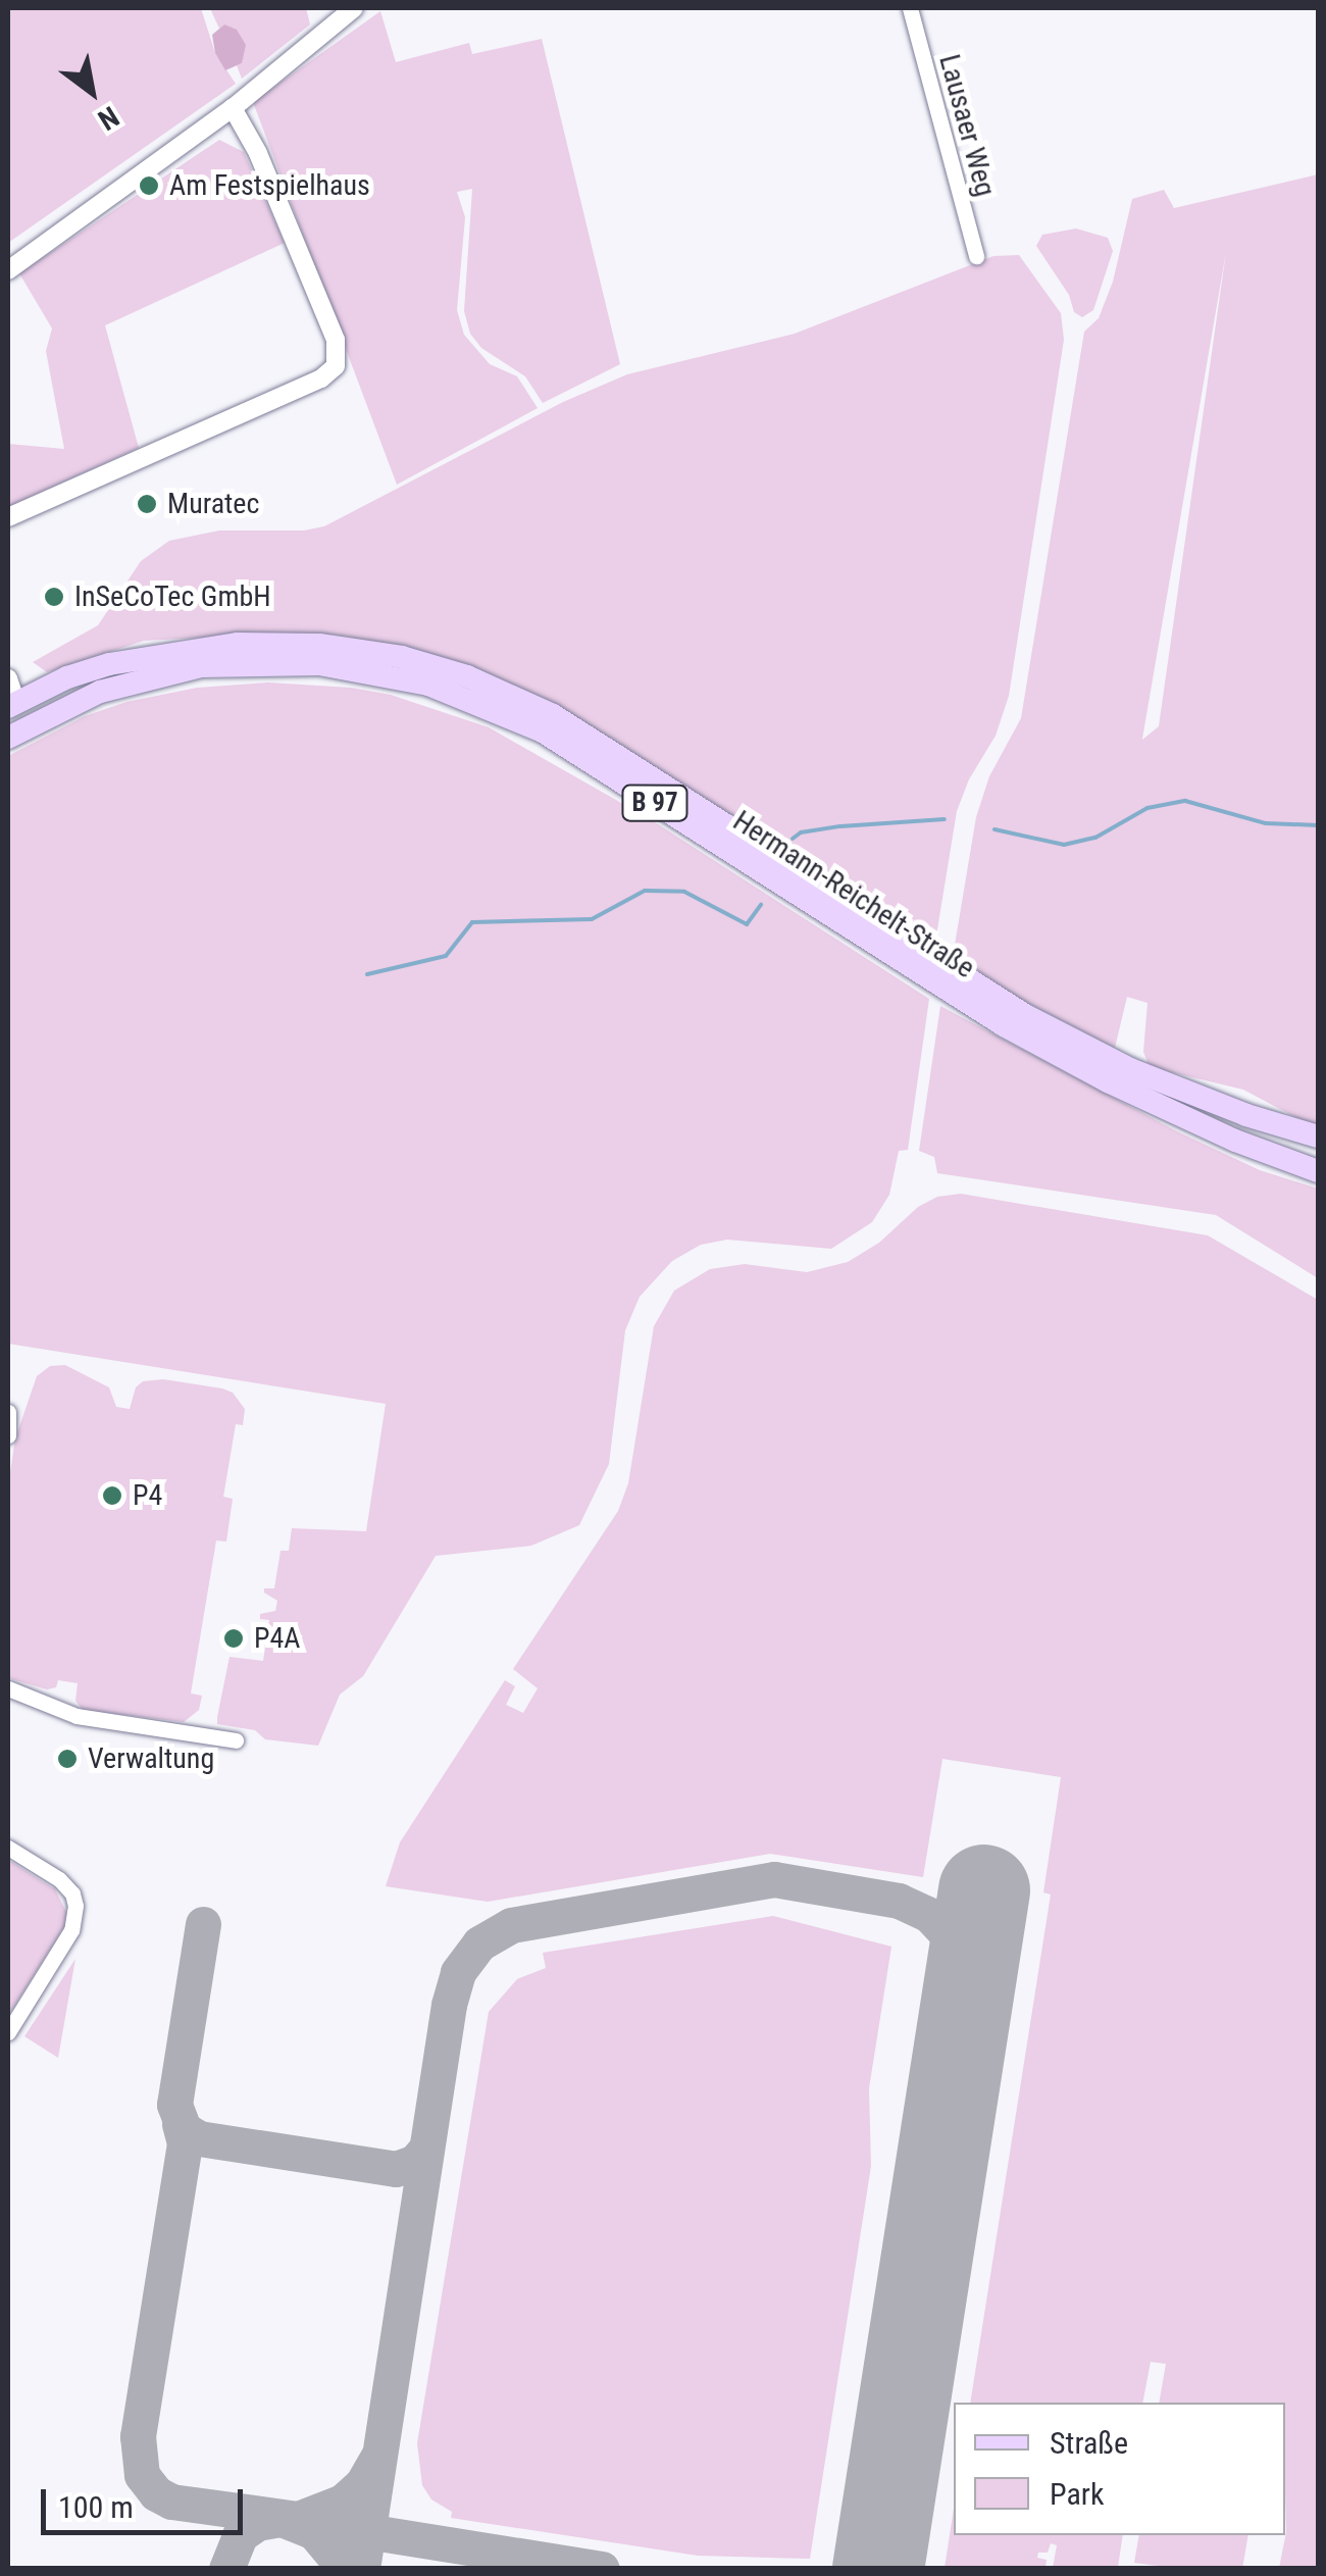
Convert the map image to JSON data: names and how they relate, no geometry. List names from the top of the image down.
{
  "streets": {
    "main road": ["B 97", "Hermann-Reichelt-Straße"],
    "street": ["Lausaer Weg"]
  },
  "crossings": [
    ["B 97", "Hermann-Reichelt-Straße"]
  ],
  "places": [
    "Am Festspielhaus",
    "Muratec",
    "InSeCoTec GmbH",
    "P4",
    "P4A",
    "Verwaltung"
  ],
  "legend": ["Straße", "Park"],
  "scale_bar": "100 m",
  "north": "bottom right"
}
